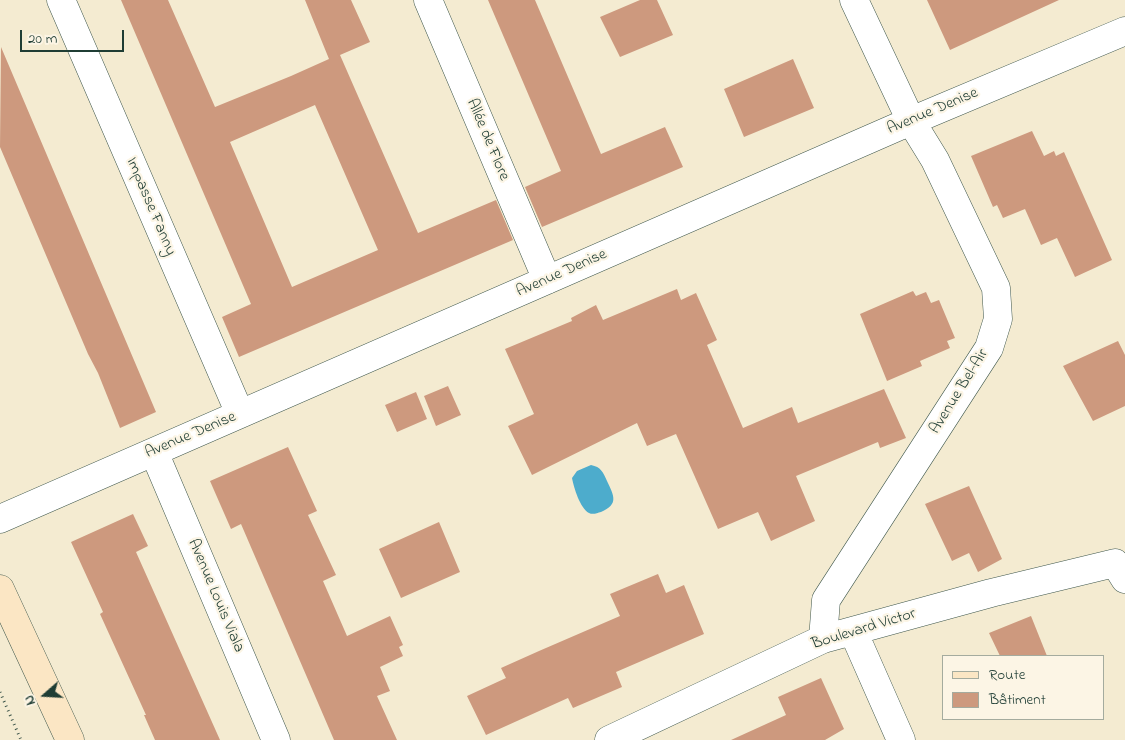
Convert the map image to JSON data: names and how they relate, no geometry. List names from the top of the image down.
{
  "streets": {
    "street": [
      "Avenue Denise",
      "Allée de Flore",
      "Impasse Fanny",
      "Avenue Bel-Air",
      "Avenue Louis Viala",
      "Boulevard Victor"
    ]
  },
  "crossings": [
    ["Avenue Denise", "Allée de Flore"],
    ["Avenue Denise", "Impasse Fanny"],
    ["Avenue Denise", "Avenue Bel-Air"],
    ["Avenue Denise", "Avenue Louis Viala"],
    ["Avenue Bel-Air", "Boulevard Victor"]
  ],
  "legend": ["Route", "Bâtiment"],
  "scale_bar": "20 m",
  "north": "left"
}
